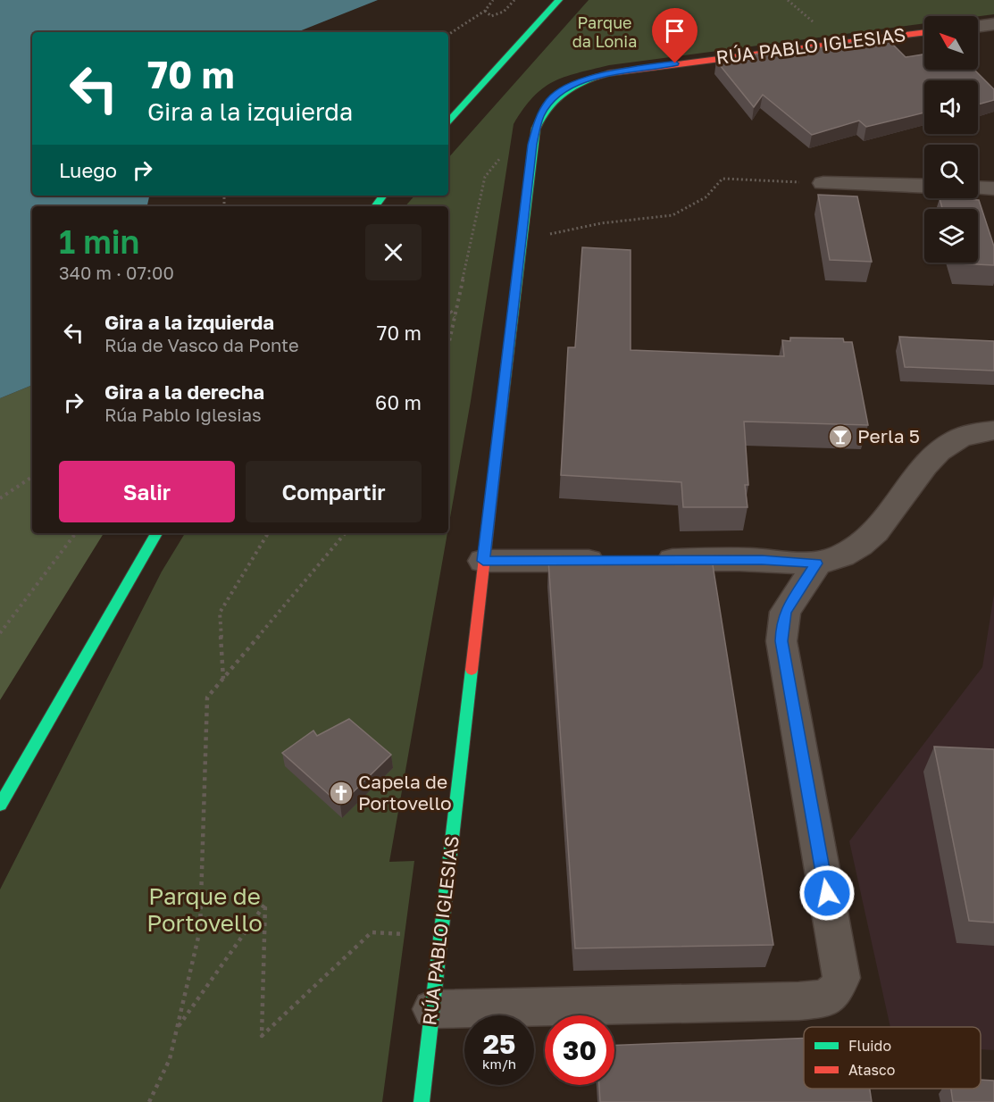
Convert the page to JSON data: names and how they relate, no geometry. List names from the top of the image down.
{
  "streets": {
    "main road": ["RÚA PABLO IGLESIAS"]
  },
  "parks": ["Parque da Lonia", "Parque de Portovello"],
  "places": {
    "bar": ["Perla 5"],
    "church": ["Capela de Portovello"]
  },
  "legend": ["Fluido", "Atasco"],
  "north": "top left",
  "page": {
    "turn": ["70 m", "Gira a la izquierda"],
    "then": "Luego",
    "heading": ["1 min", "340 m · 07:00"],
    "list": [
      {
        "name": "Gira a la izquierda",
        "note": "Rúa de Vasco da Ponte",
        "value": "70 m"
      },
      {
        "name": "Gira a la derecha",
        "note": "Rúa Pablo Iglesias",
        "value": "60 m"
      }
    ],
    "buttons": ["Salir", "Compartir"],
    "speed": "25 km/h",
    "limit": "30"
  }
}
